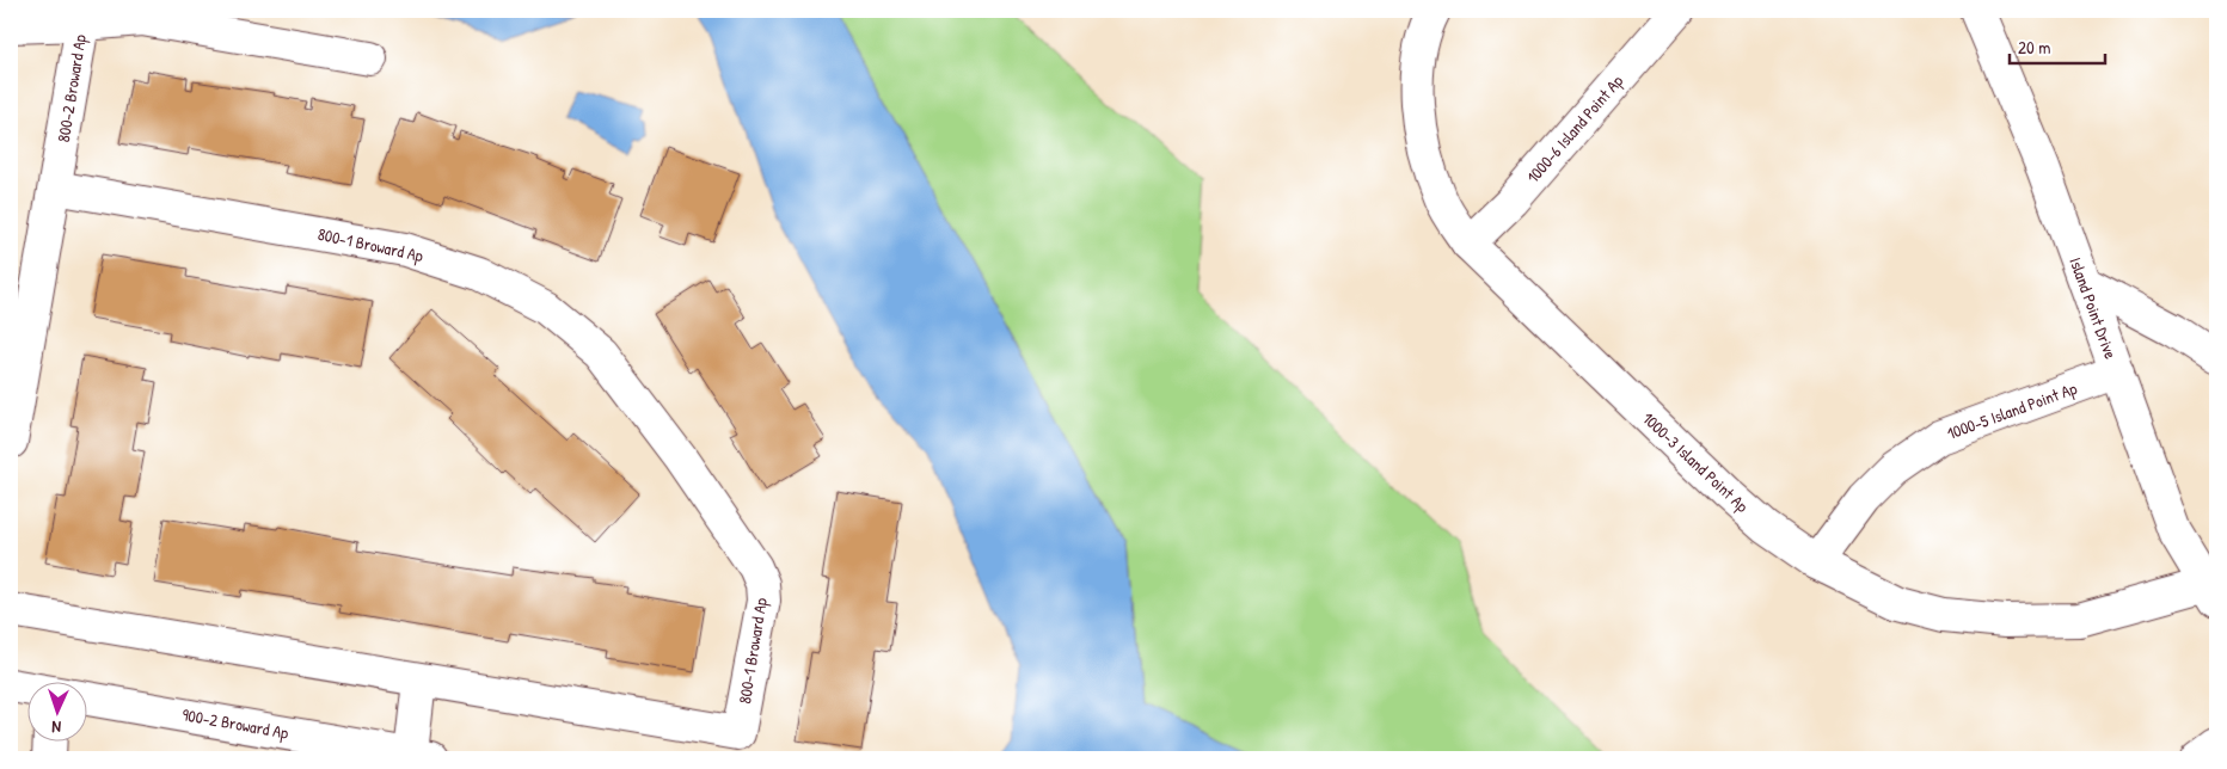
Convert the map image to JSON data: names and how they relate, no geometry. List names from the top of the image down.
{
  "streets": {
    "street": [
      "800-2 Broward Ap",
      "1000-6 Island Point Ap",
      "800-1 Broward Ap",
      "Island Point Drive",
      "1000-5 Island Point Ap",
      "1000-3 Island Point Ap",
      "900-2 Broward Ap"
    ]
  },
  "crossings": [
    ["800-2 Broward Ap", "800-1 Broward Ap"],
    ["1000-6 Island Point Ap", "1000-3 Island Point Ap"],
    ["Island Point Drive", "1000-5 Island Point Ap"],
    ["Island Point Drive", "1000-3 Island Point Ap"],
    ["1000-5 Island Point Ap", "1000-3 Island Point Ap"]
  ],
  "scale_bar": "20 m",
  "north": "bottom"
}
